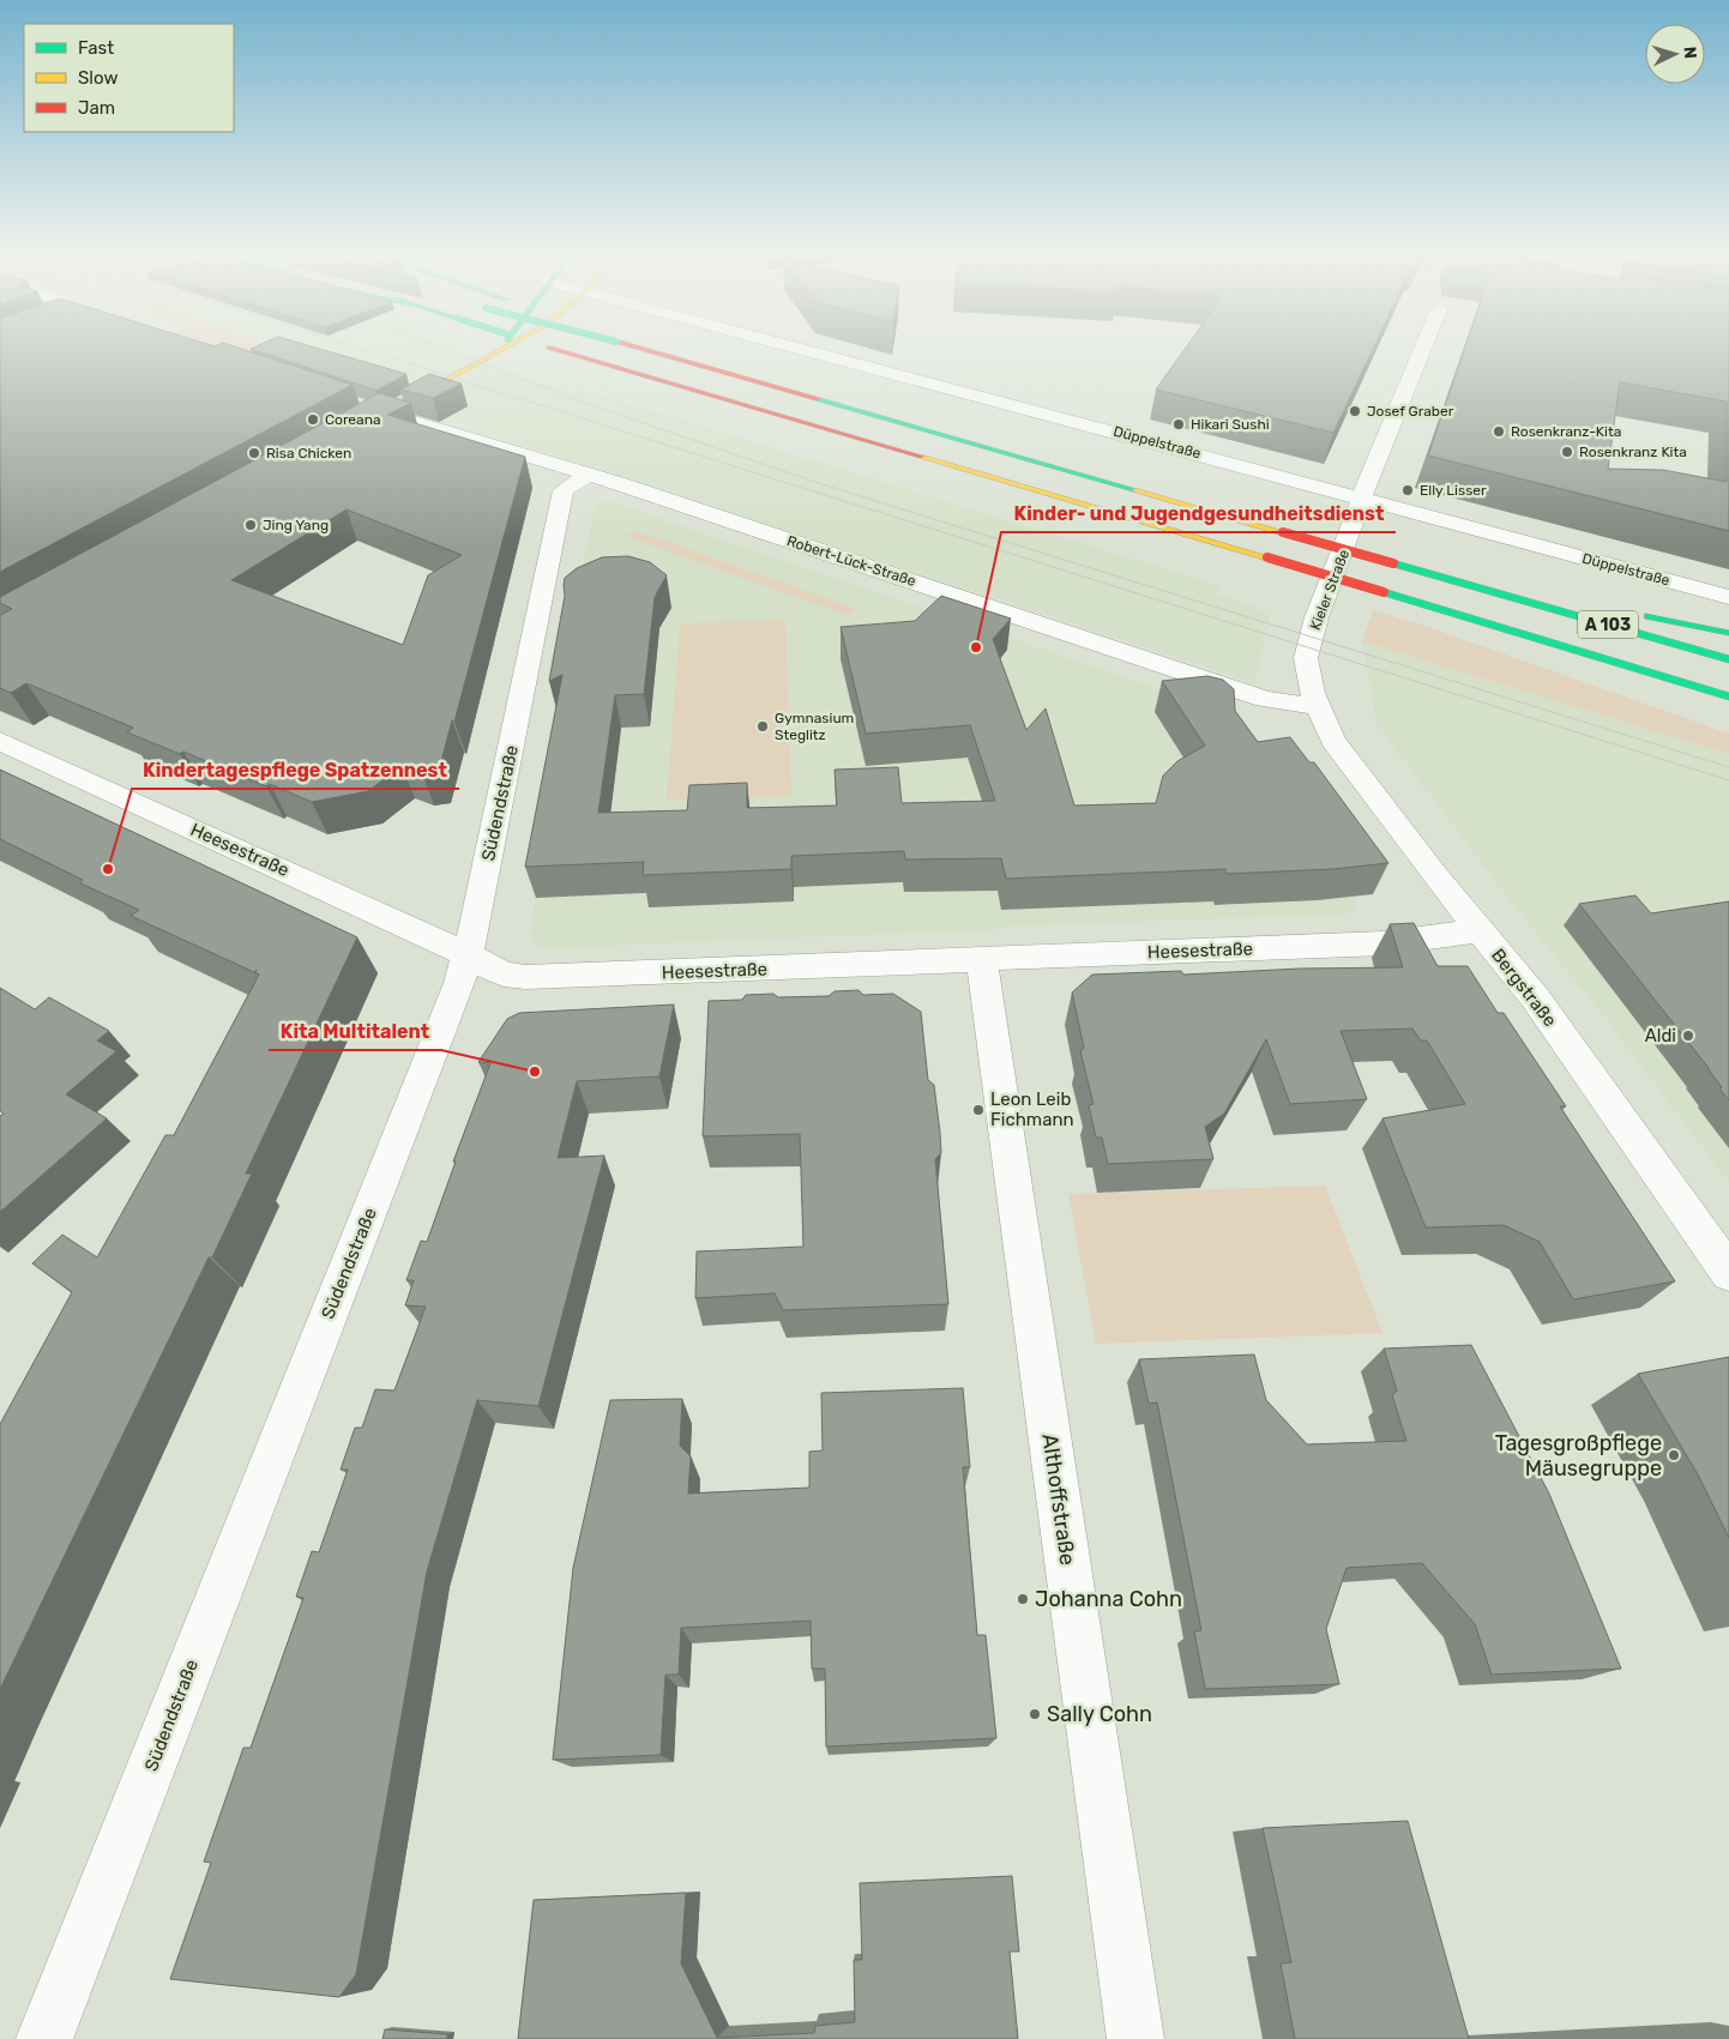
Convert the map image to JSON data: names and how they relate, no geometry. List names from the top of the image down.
{
  "streets": {
    "main road": ["A 103"],
    "street": [
      "Düppelstraße",
      "Robert-Lück-Straße",
      "Kieler Straße",
      "Südendstraße",
      "Heesestraße",
      "Bergstraße",
      "Althoffstraße"
    ]
  },
  "crossings": [
    ["Düppelstraße", "Kieler Straße"],
    ["Robert-Lück-Straße", "Kieler Straße"],
    ["Robert-Lück-Straße", "Südendstraße"],
    ["Robert-Lück-Straße", "Bergstraße"],
    ["Kieler Straße", "Bergstraße"],
    ["Südendstraße", "Heesestraße"],
    ["Heesestraße", "Bergstraße"],
    ["Heesestraße", "Althoffstraße"]
  ],
  "places": [
    "Josef Graber",
    "Coreana",
    "Hikari Sushi",
    "Rosenkranz-Kita",
    "Rosenkranz Kita",
    "Risa Chicken",
    "Elly Lisser",
    "Jing Yang",
    "Kinder- und Jugendgesundheitsdienst",
    "Gymnasium Steglitz",
    "Kindertagespflege Spatzennest",
    "Aldi",
    "Kita Multitalent",
    "Leon Leib Fichmann",
    "Tagesgroßpflege Mäusegruppe",
    "Johanna Cohn",
    "Sally Cohn"
  ],
  "legend": ["Fast", "Slow", "Jam"],
  "north": "right"
}
